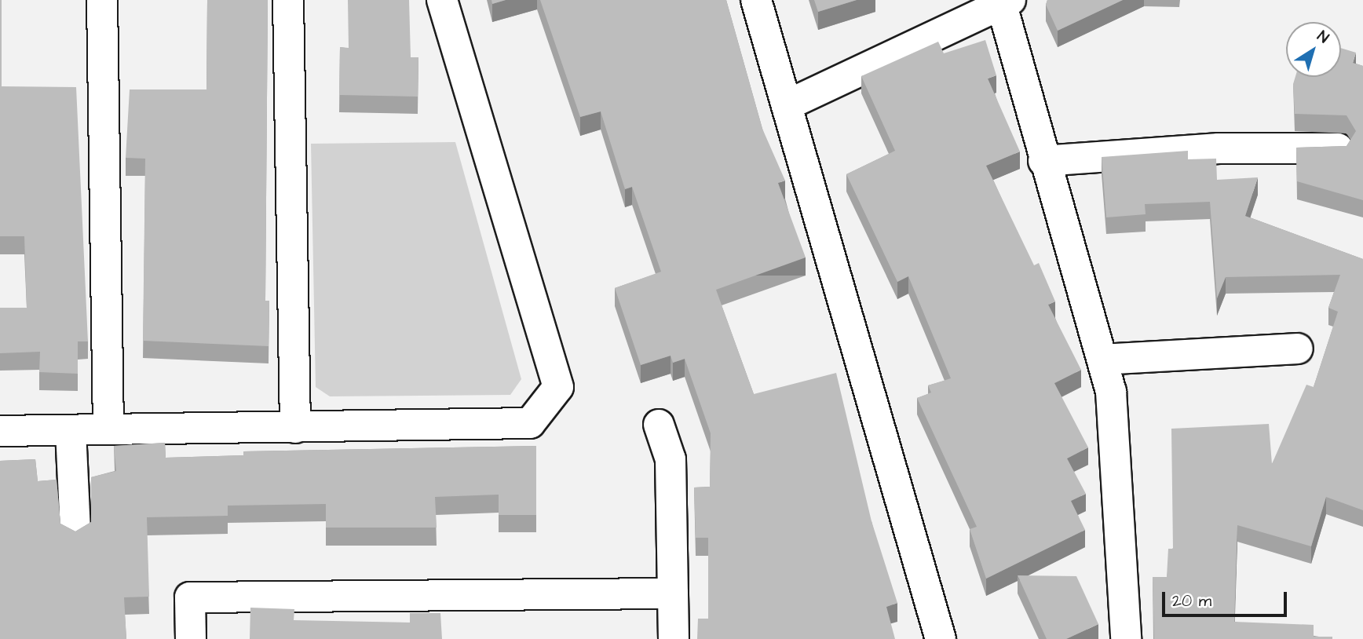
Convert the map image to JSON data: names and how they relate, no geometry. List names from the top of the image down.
{
  "scale_bar": "20 m",
  "north": "top right"
}
